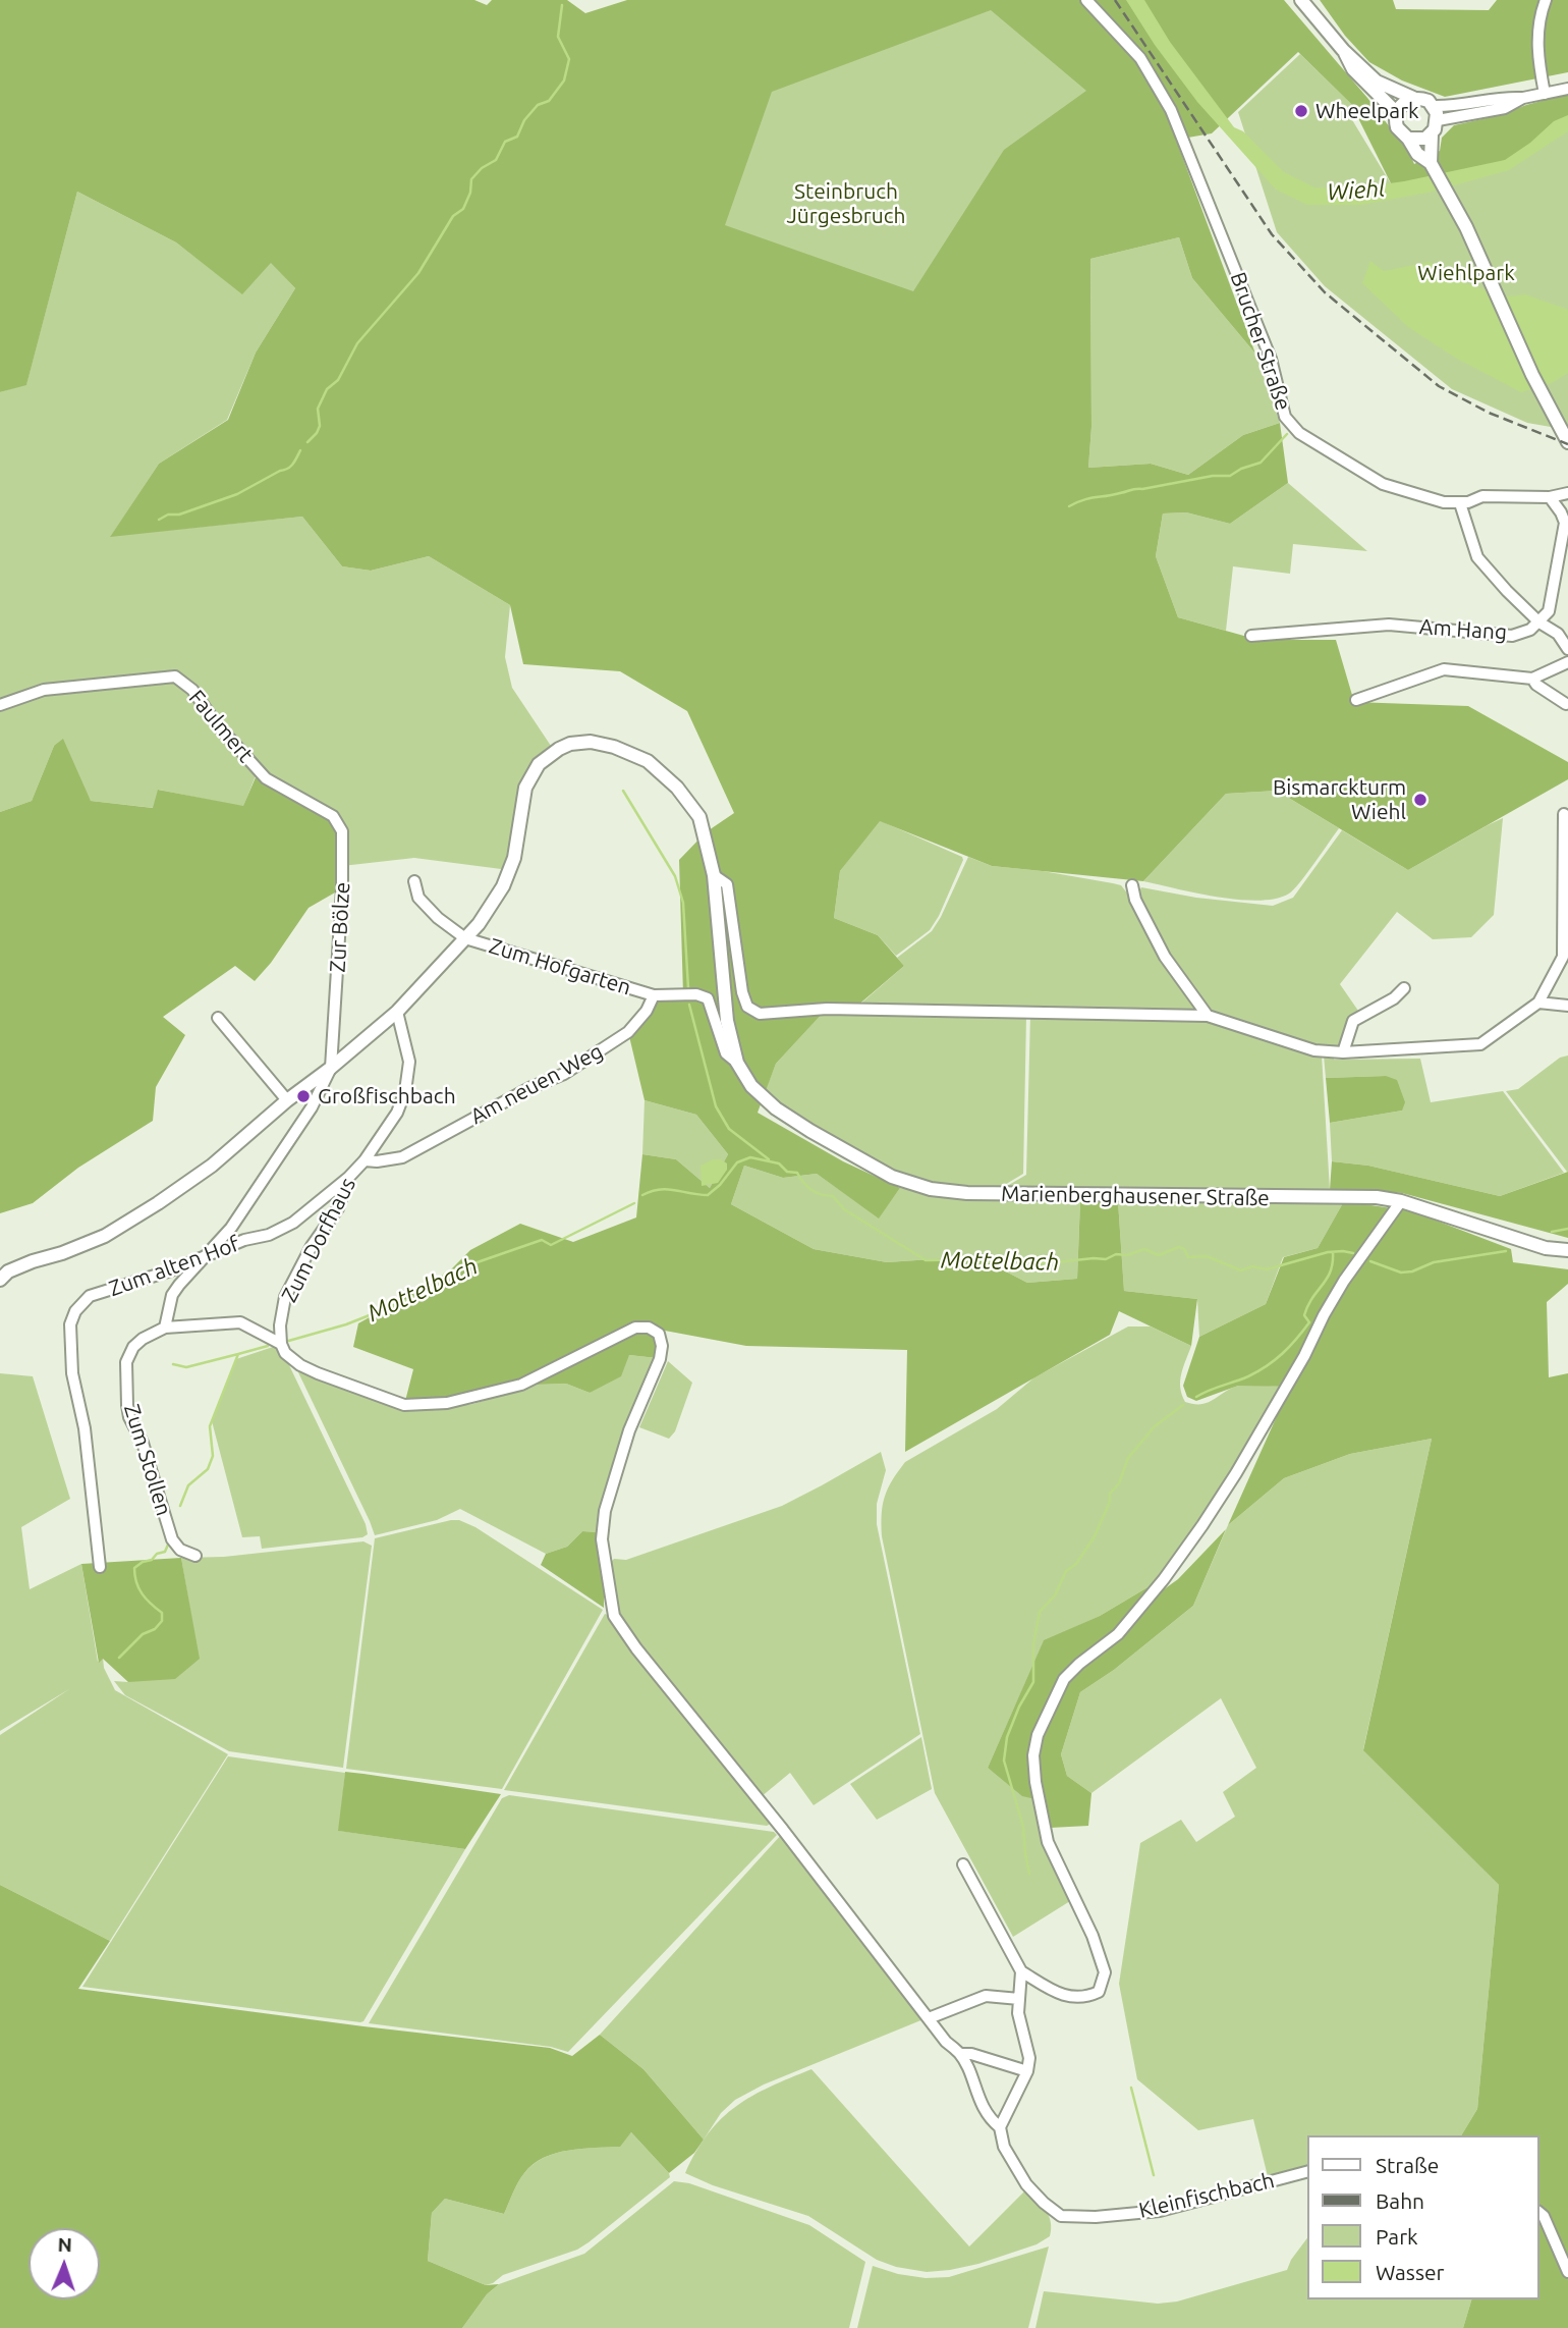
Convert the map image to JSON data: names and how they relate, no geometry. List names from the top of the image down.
{
  "streets": {
    "main road": ["Marienberghausener Straße"],
    "street": [
      "Brucher Straße",
      "Am Hang",
      "Faulmert",
      "Zur Bölze",
      "Zum Hofgarten",
      "Am neuen Weg",
      "Zum Dorfhaus",
      "Zum alten Hof",
      "Zum Stollen",
      "Kleinfischbach"
    ]
  },
  "crossings": [
    ["Brucher Straße", "Am Hang"],
    ["Faulmert", "Zur Bölze"],
    ["Zum Hofgarten", "Am neuen Weg"],
    ["Am neuen Weg", "Zum Dorfhaus"],
    ["Zum Dorfhaus", "Zum alten Hof"],
    ["Zum Dorfhaus", "Zum Stollen"]
  ],
  "water": ["Wiehl", "Mottelbach"],
  "parks": ["Steinbruch Jürgesbruch", "Wiehlpark"],
  "places": ["Wheelpark", "Bismarckturm Wiehl", "Großfischbach"],
  "legend": [
    "Straße",
    "Bahn",
    "Park",
    "Wasser"
  ],
  "north": "top"
}
